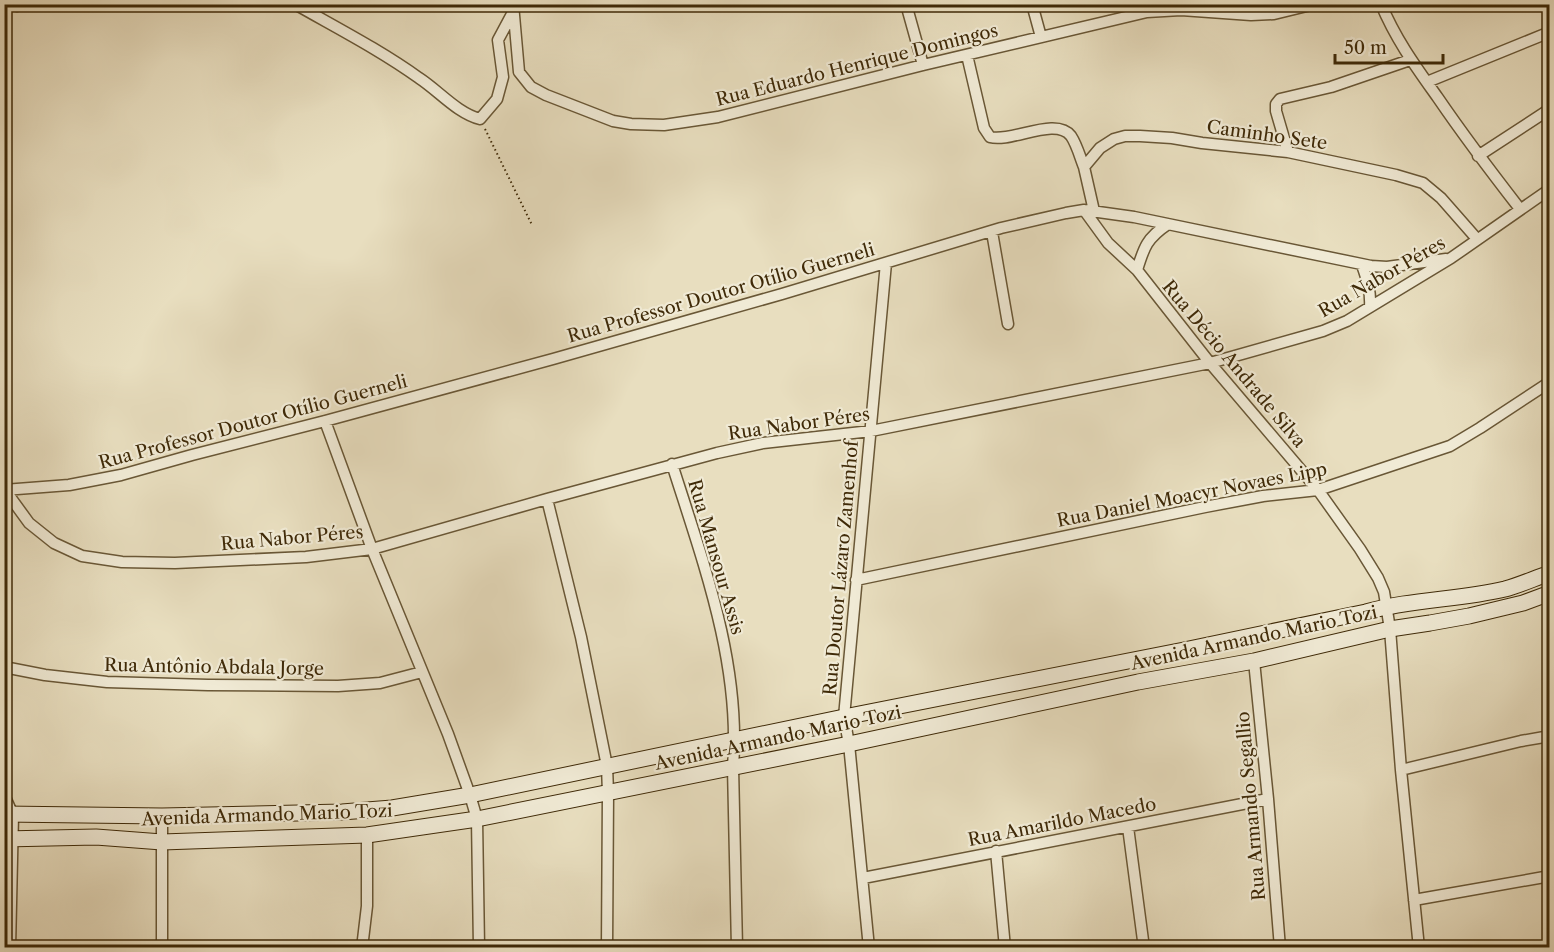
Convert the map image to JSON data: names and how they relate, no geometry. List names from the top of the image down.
{
  "streets": {
    "street": [
      "Rua Eduardo Henrique Domingos",
      "Caminho Sete",
      "Rua Nabor Péres",
      "Rua Professor Doutor Otílio Guerneli",
      "Rua Décio Andrade Silva",
      "Rua Daniel Moacyr Novaes Lipp",
      "Rua Mansour Assis",
      "Rua Doutor Lázaro Zamenhof",
      "Avenida Armando Mario Tozi",
      "Rua Antônio Abdala Jorge",
      "Rua Armando Segallio",
      "Rua Amarildo Macedo"
    ]
  },
  "crossings": [
    ["Caminho Sete", "Rua Nabor Péres"],
    ["Rua Nabor Péres", "Rua Professor Doutor Otílio Guerneli"],
    ["Rua Nabor Péres", "Rua Décio Andrade Silva"],
    ["Rua Nabor Péres", "Rua Mansour Assis"],
    ["Rua Nabor Péres", "Rua Doutor Lázaro Zamenhof"],
    ["Rua Professor Doutor Otílio Guerneli", "Rua Décio Andrade Silva"],
    ["Rua Professor Doutor Otílio Guerneli", "Rua Doutor Lázaro Zamenhof"],
    ["Rua Décio Andrade Silva", "Rua Daniel Moacyr Novaes Lipp"],
    ["Rua Décio Andrade Silva", "Avenida Armando Mario Tozi"],
    ["Rua Daniel Moacyr Novaes Lipp", "Rua Doutor Lázaro Zamenhof"],
    ["Rua Mansour Assis", "Avenida Armando Mario Tozi"],
    ["Rua Doutor Lázaro Zamenhof", "Avenida Armando Mario Tozi"],
    ["Rua Doutor Lázaro Zamenhof", "Rua Amarildo Macedo"],
    ["Avenida Armando Mario Tozi", "Rua Armando Segallio"],
    ["Rua Armando Segallio", "Rua Amarildo Macedo"]
  ],
  "scale_bar": "50 m"
}
